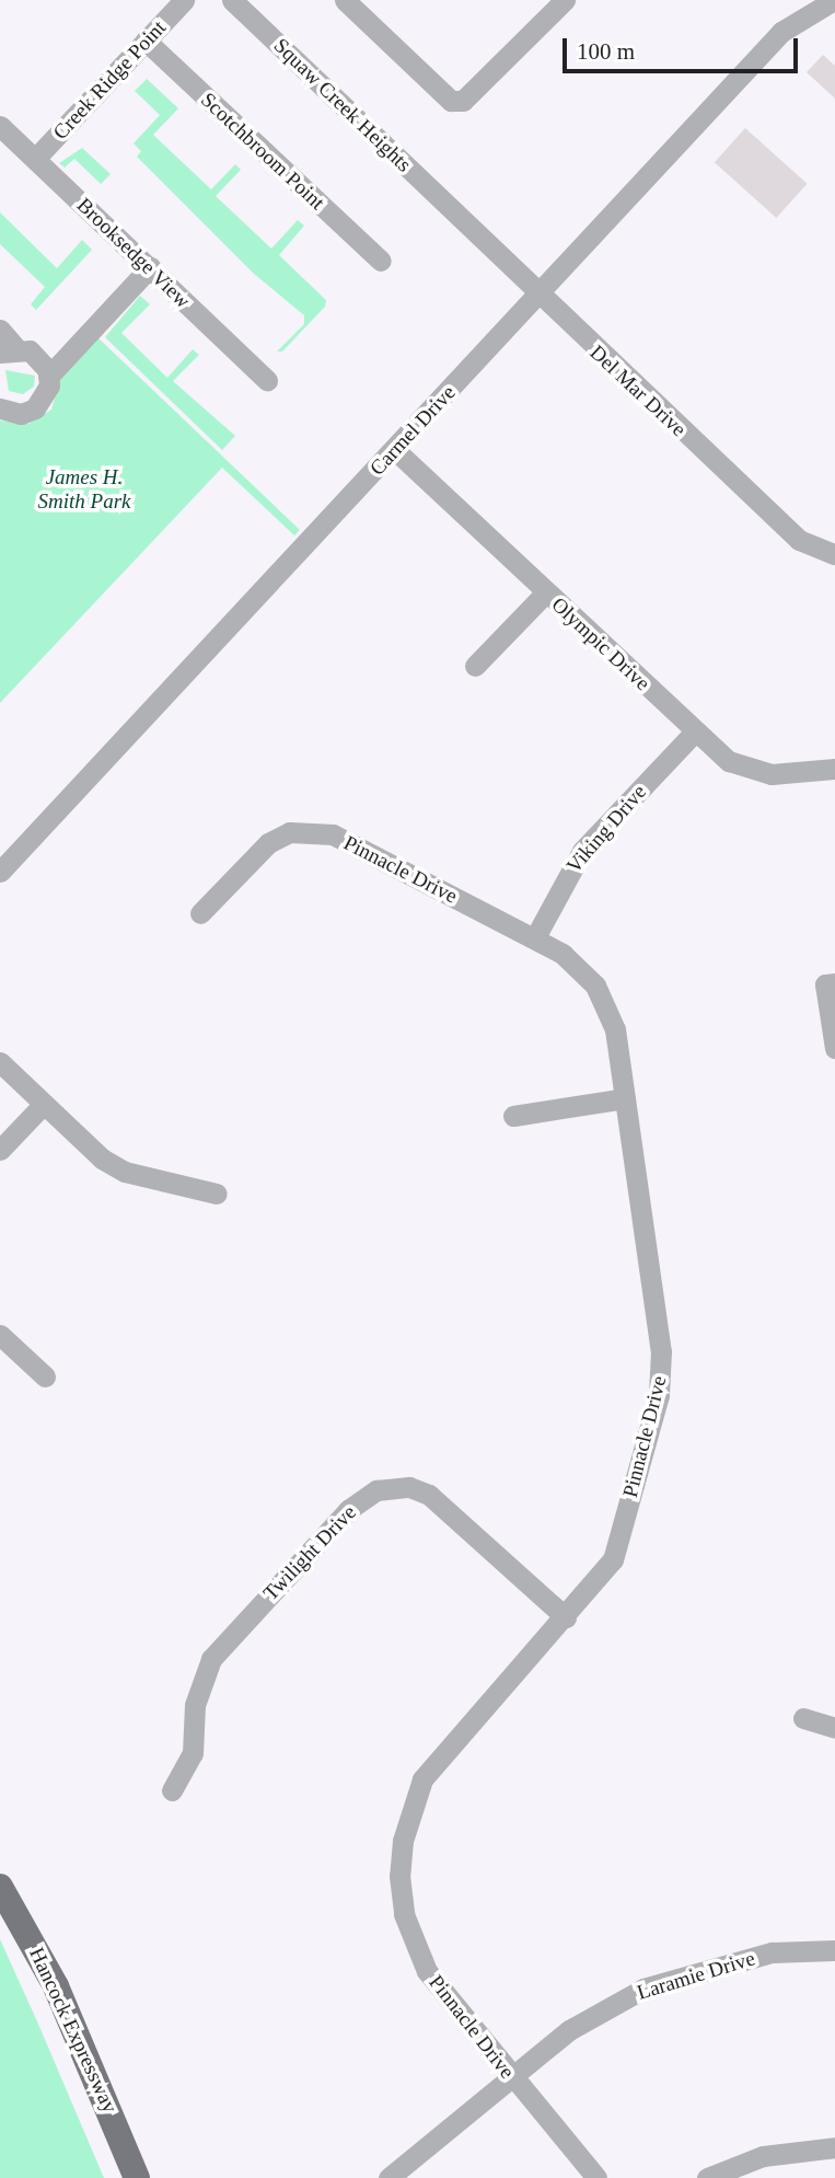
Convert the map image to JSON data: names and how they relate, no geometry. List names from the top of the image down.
{
  "streets": {
    "main road": ["Hancock Expressway"],
    "street": [
      "Creek Ridge Point",
      "Squaw Creek Heights",
      "Scotchbroom Point",
      "Brooksedge View",
      "Del Mar Drive",
      "Carmel Drive",
      "Olympic Drive",
      "Viking Drive",
      "Pinnacle Drive",
      "Twilight Drive",
      "Laramie Drive"
    ]
  },
  "crossings": [
    ["Creek Ridge Point", "Scotchbroom Point"],
    ["Creek Ridge Point", "Brooksedge View"],
    ["Squaw Creek Heights", "Del Mar Drive"],
    ["Del Mar Drive", "Carmel Drive"],
    ["Carmel Drive", "Olympic Drive"],
    ["Olympic Drive", "Viking Drive"],
    ["Viking Drive", "Pinnacle Drive"],
    ["Pinnacle Drive", "Twilight Drive"],
    ["Pinnacle Drive", "Laramie Drive"]
  ],
  "parks": ["James H. Smith Park"],
  "scale_bar": "100 m"
}
